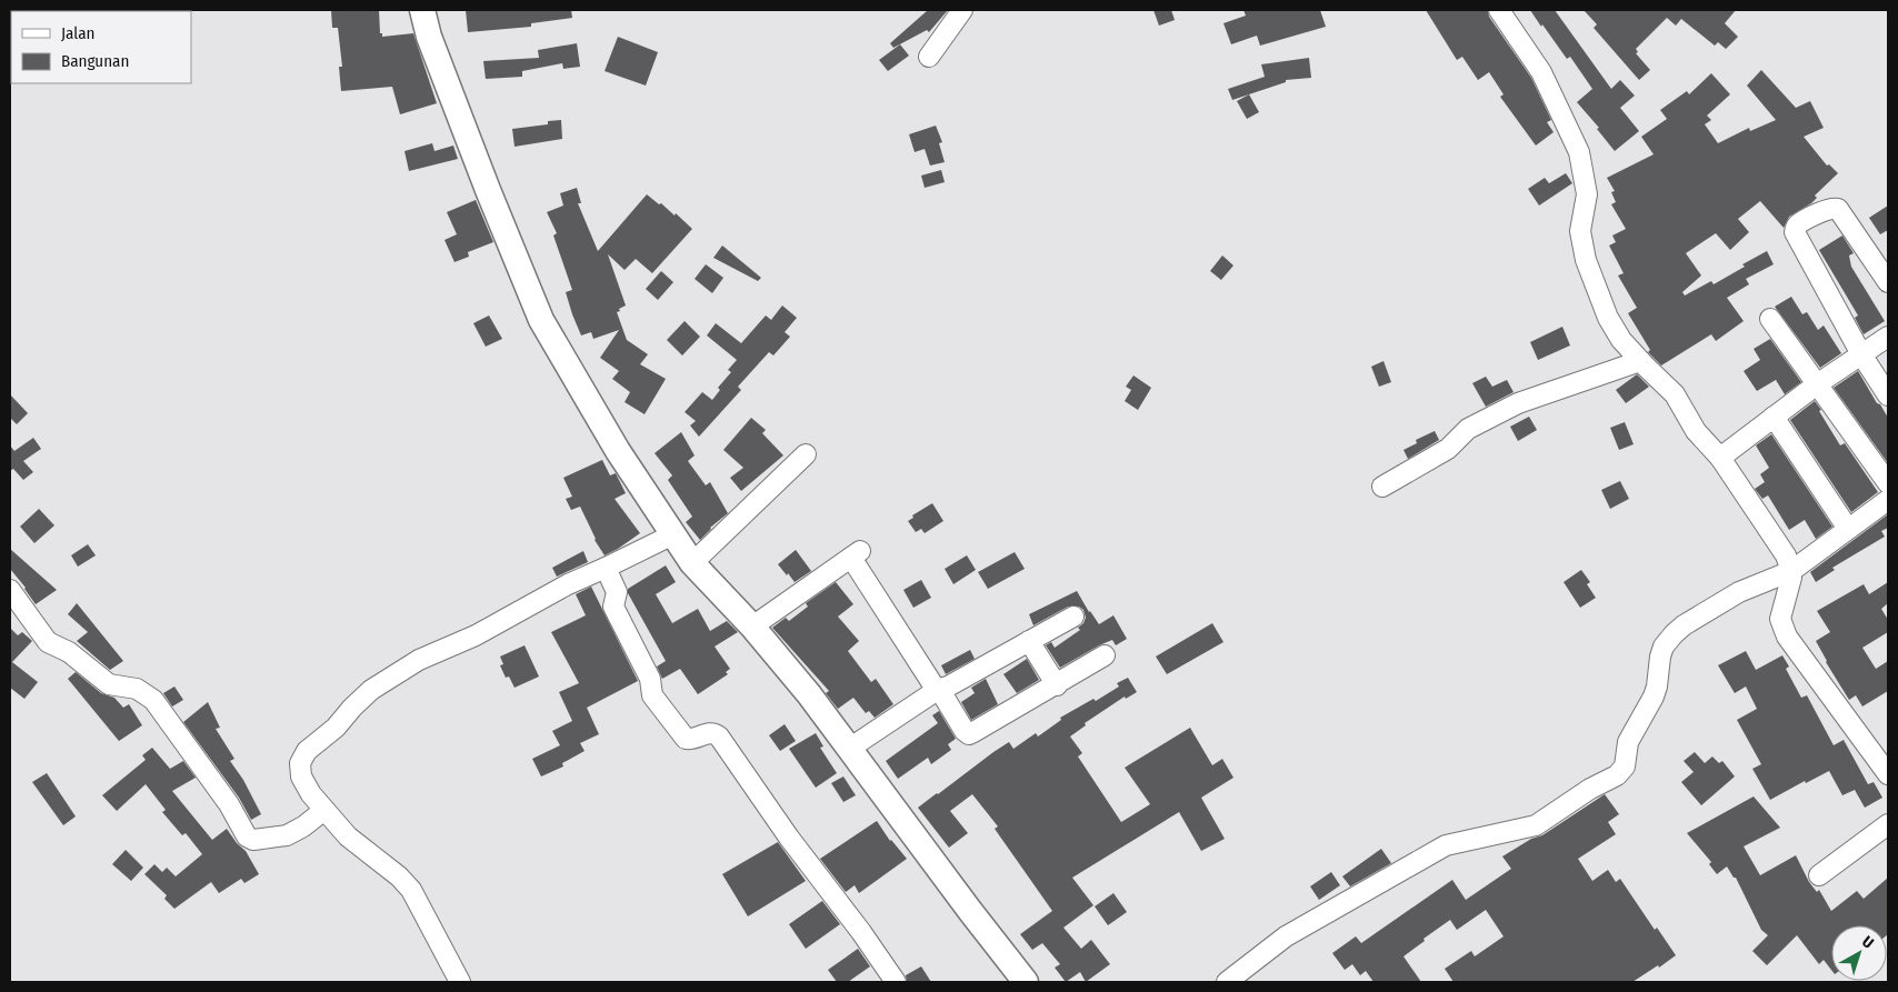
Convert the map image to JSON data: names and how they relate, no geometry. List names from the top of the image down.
{
  "legend": ["Jalan", "Bangunan"],
  "north": "top right"
}
